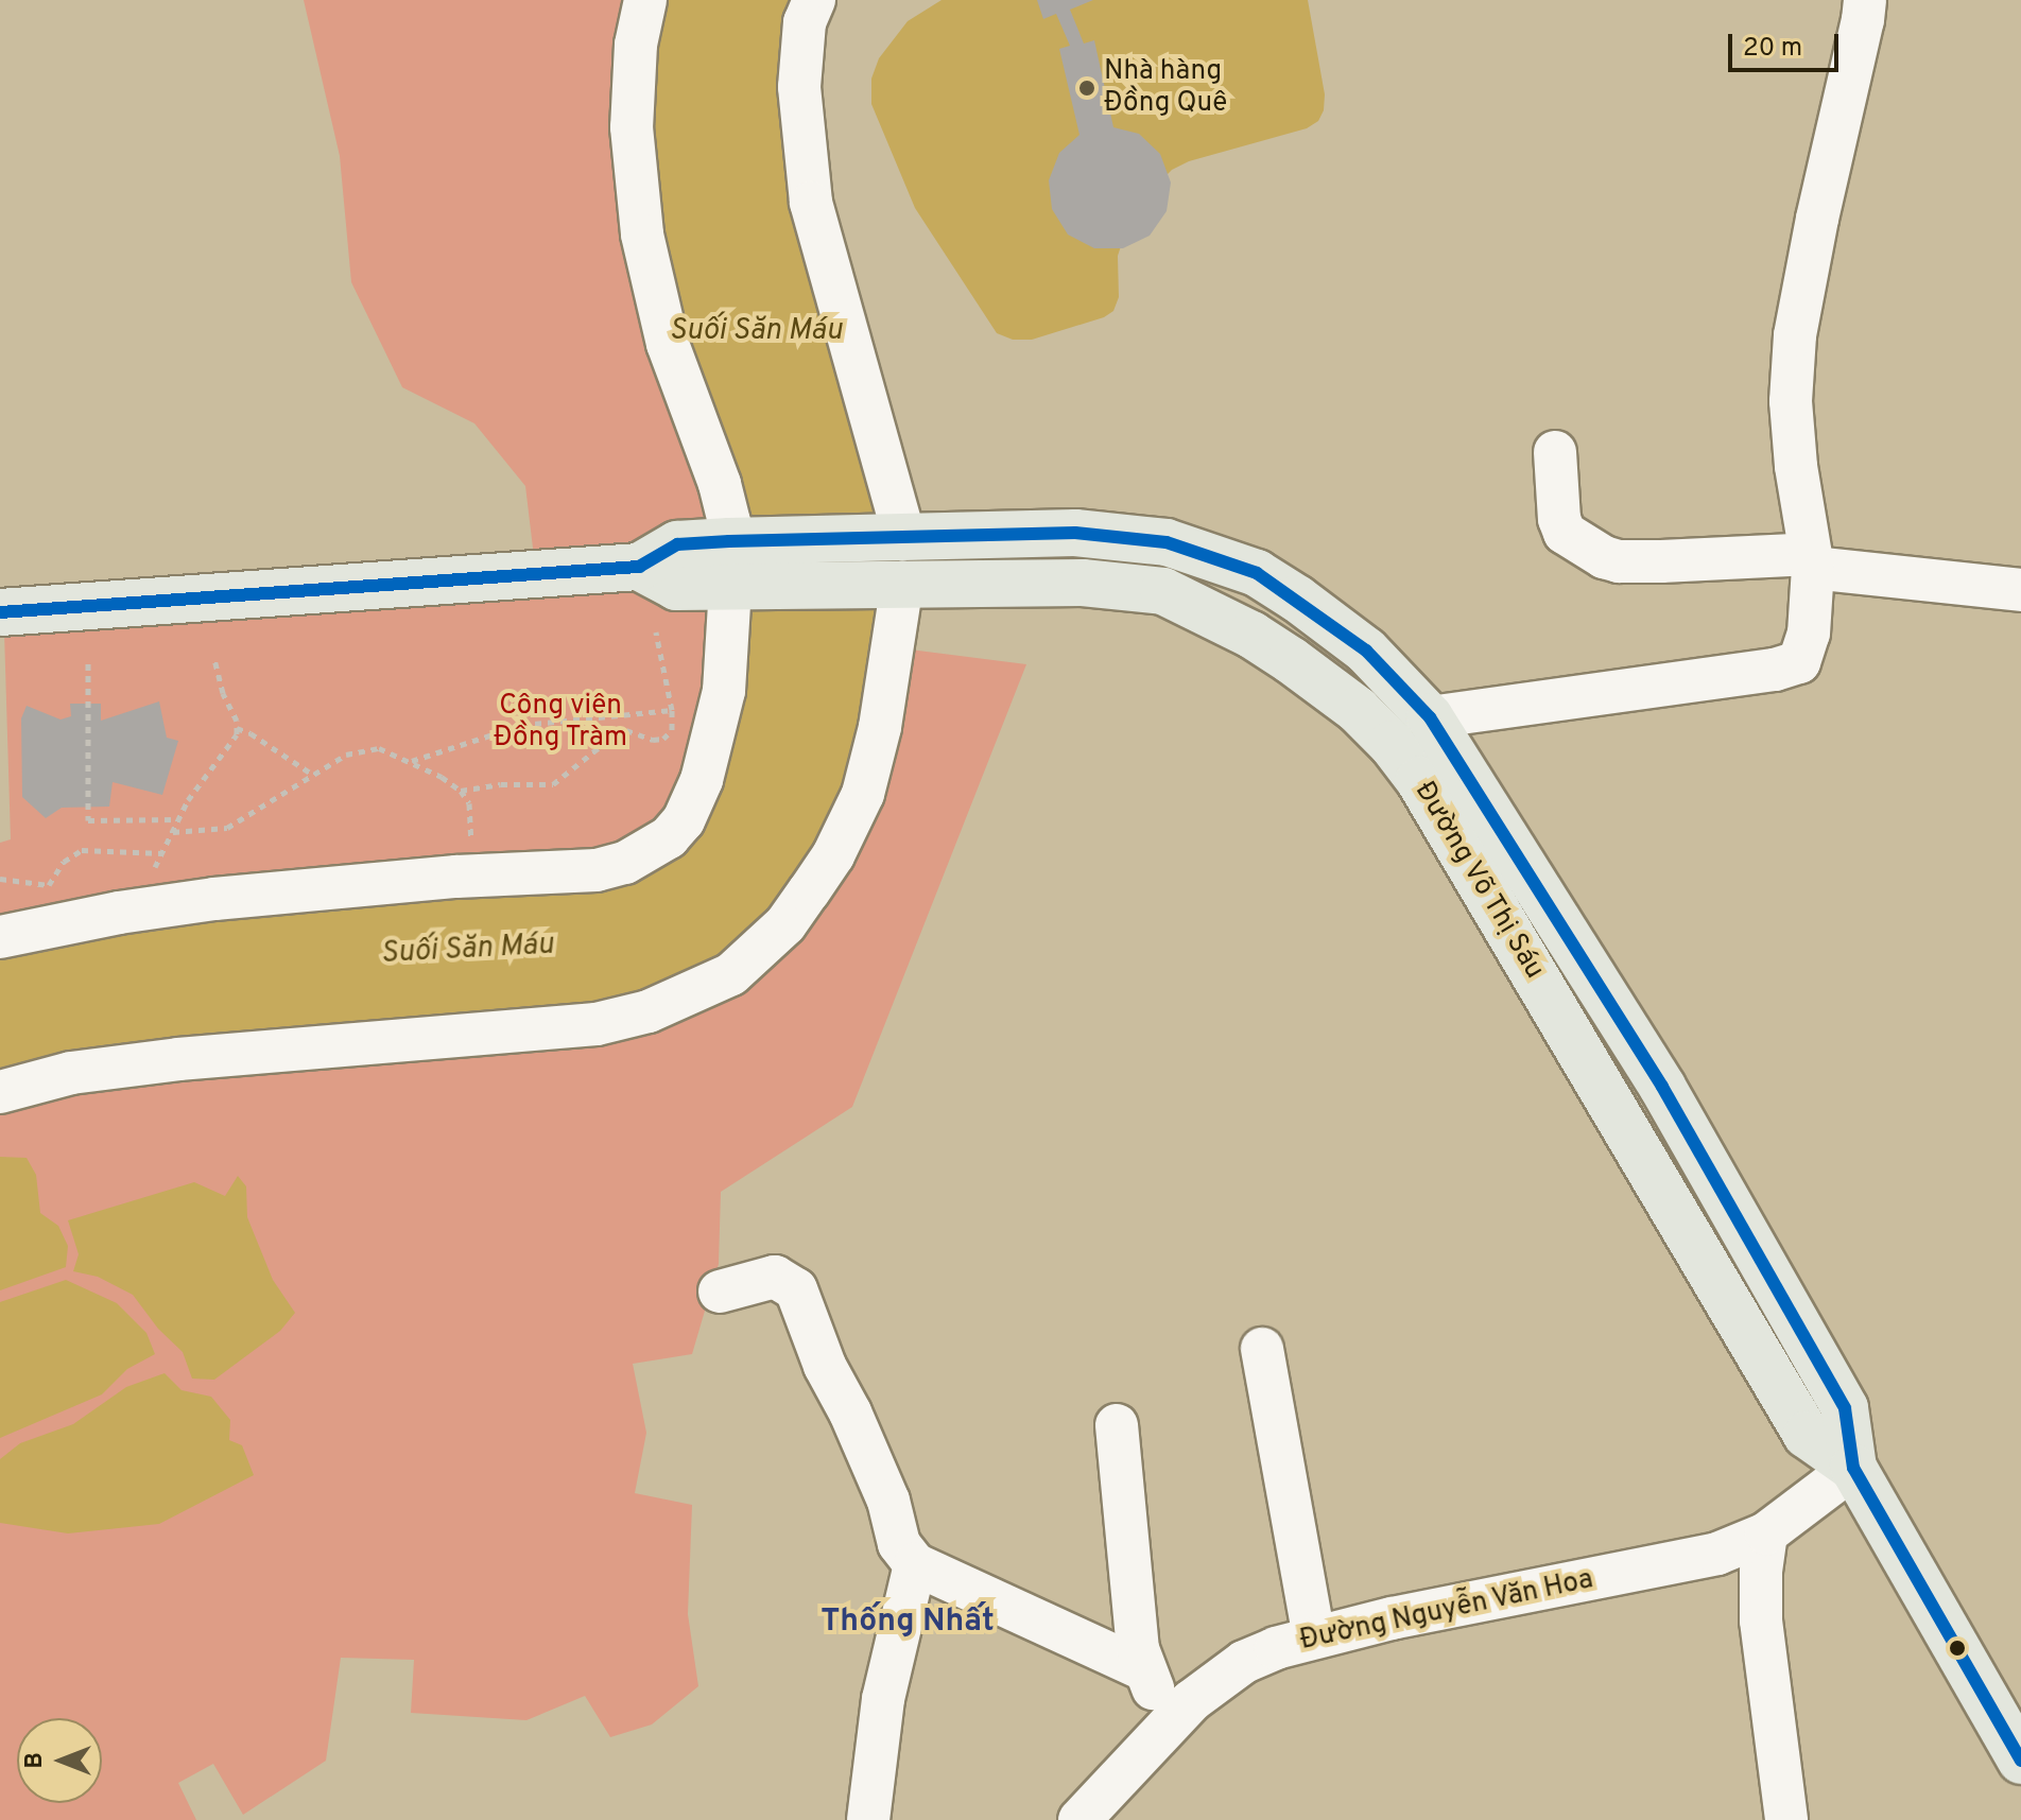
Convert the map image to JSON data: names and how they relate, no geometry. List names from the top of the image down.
{
  "streets": {
    "main road": ["Đường Võ Thị Sáu"],
    "street": ["Đường Nguyễn Văn Hoa"]
  },
  "crossings": [
    ["Đường Võ Thị Sáu", "Đường Nguyễn Văn Hoa"]
  ],
  "districts": ["Thống Nhất"],
  "water": ["Suối Săn Máu"],
  "parks": ["Công viên Đồng Tràm"],
  "places": ["Nhà hàng Đồng Quê"],
  "scale_bar": "20 m",
  "north": "left"
}
